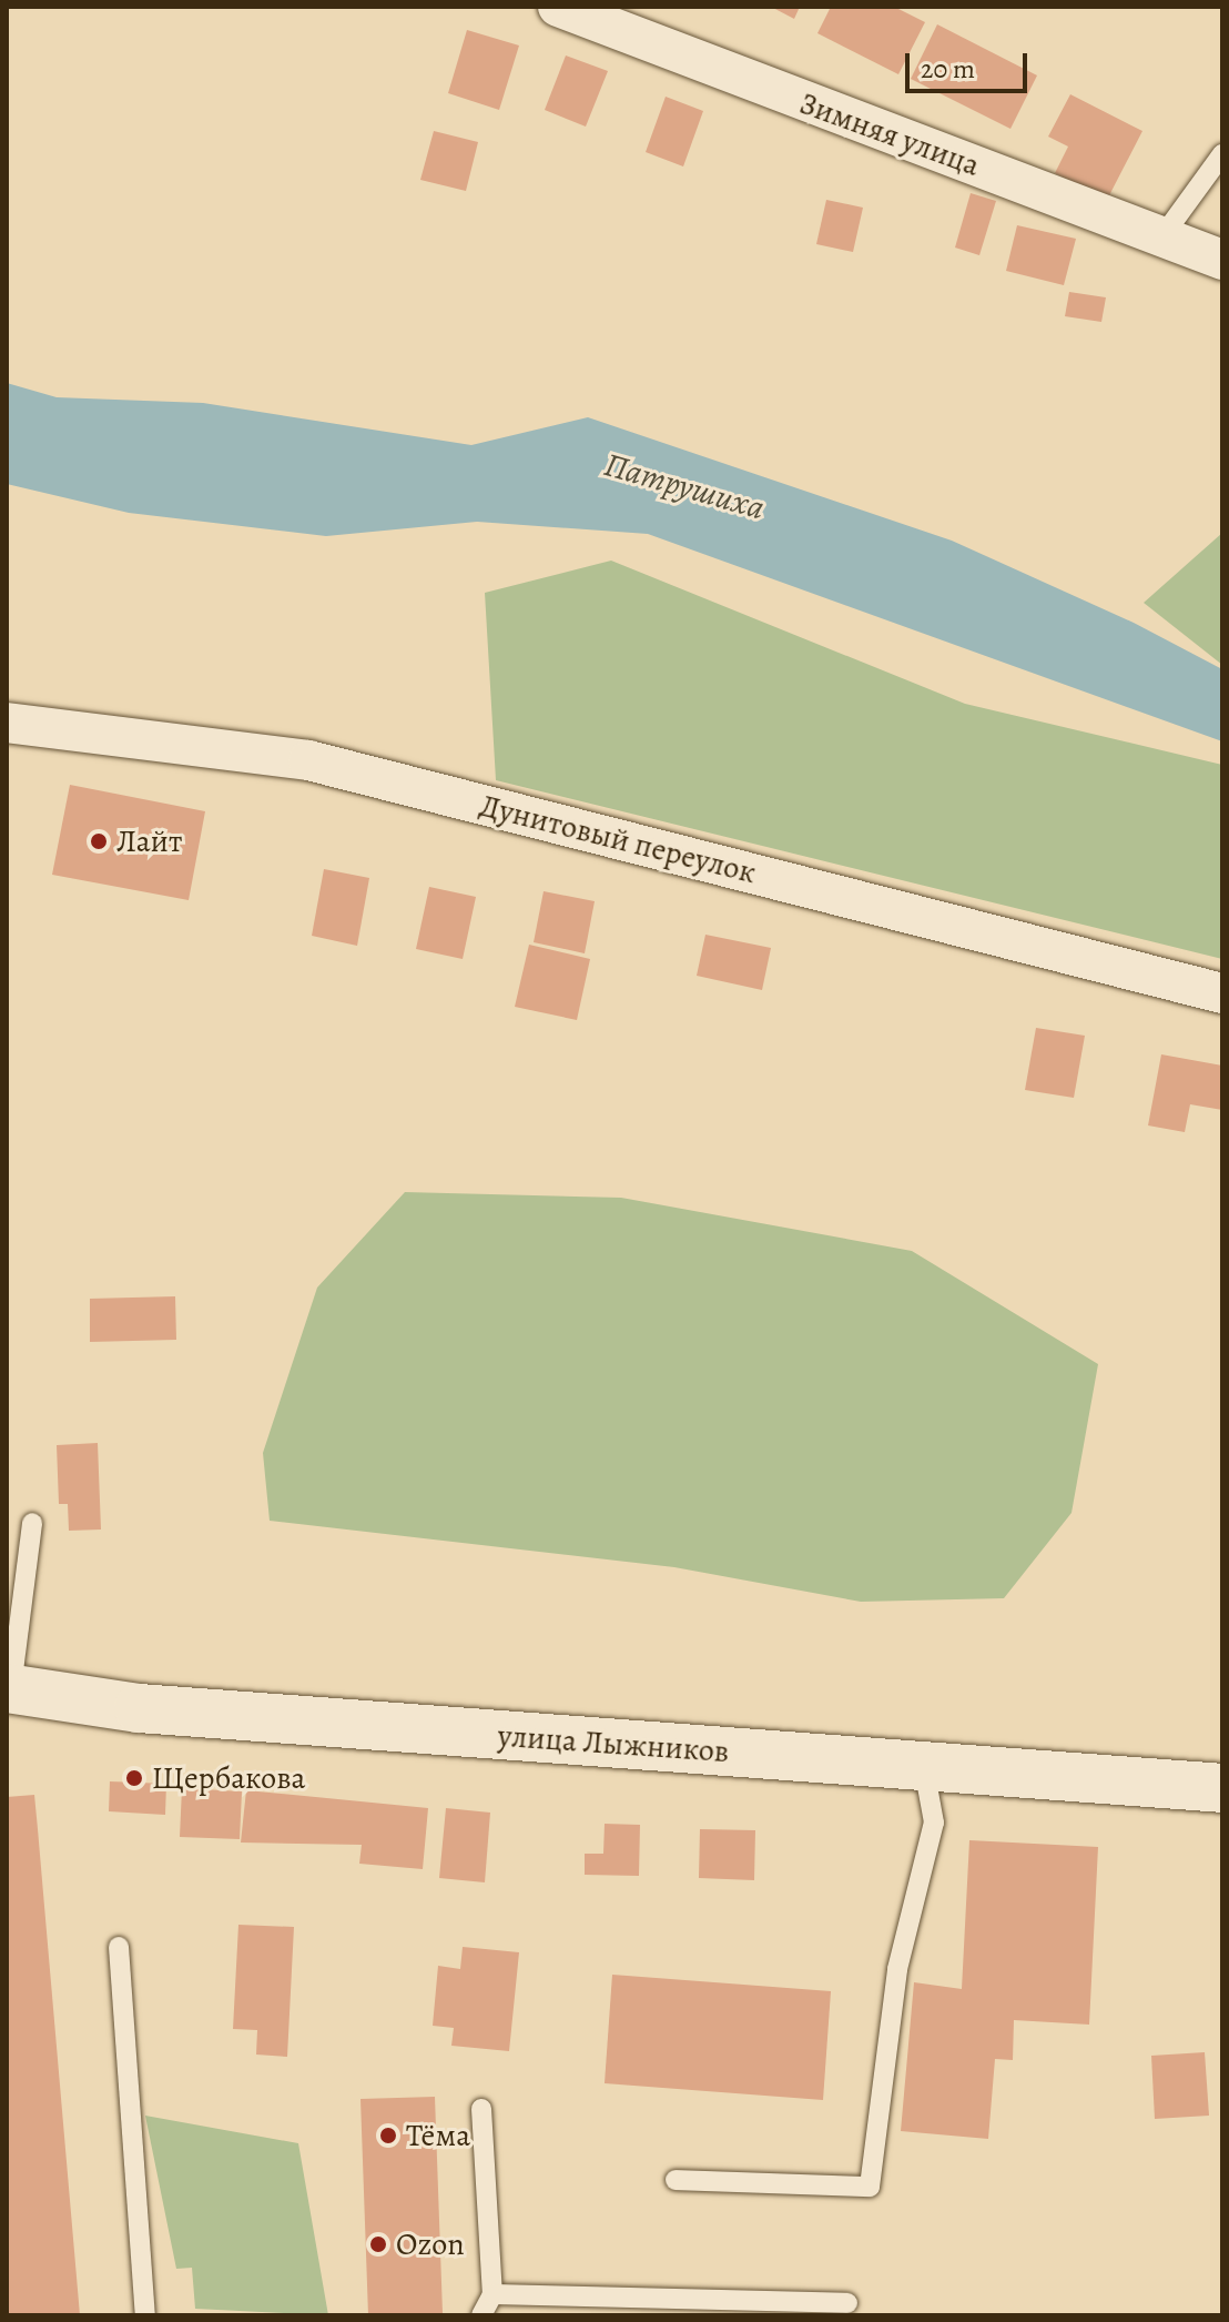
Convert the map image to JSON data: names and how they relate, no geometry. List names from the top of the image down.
{
  "streets": {
    "main road": ["улица Лыжников"],
    "street": ["Зимняя улица", "Дунитовый переулок"]
  },
  "water": ["Патрушиха"],
  "places": [
    "Лайт",
    "Щербакова",
    "Тёма",
    "Ozon"
  ],
  "scale_bar": "20 m"
}
